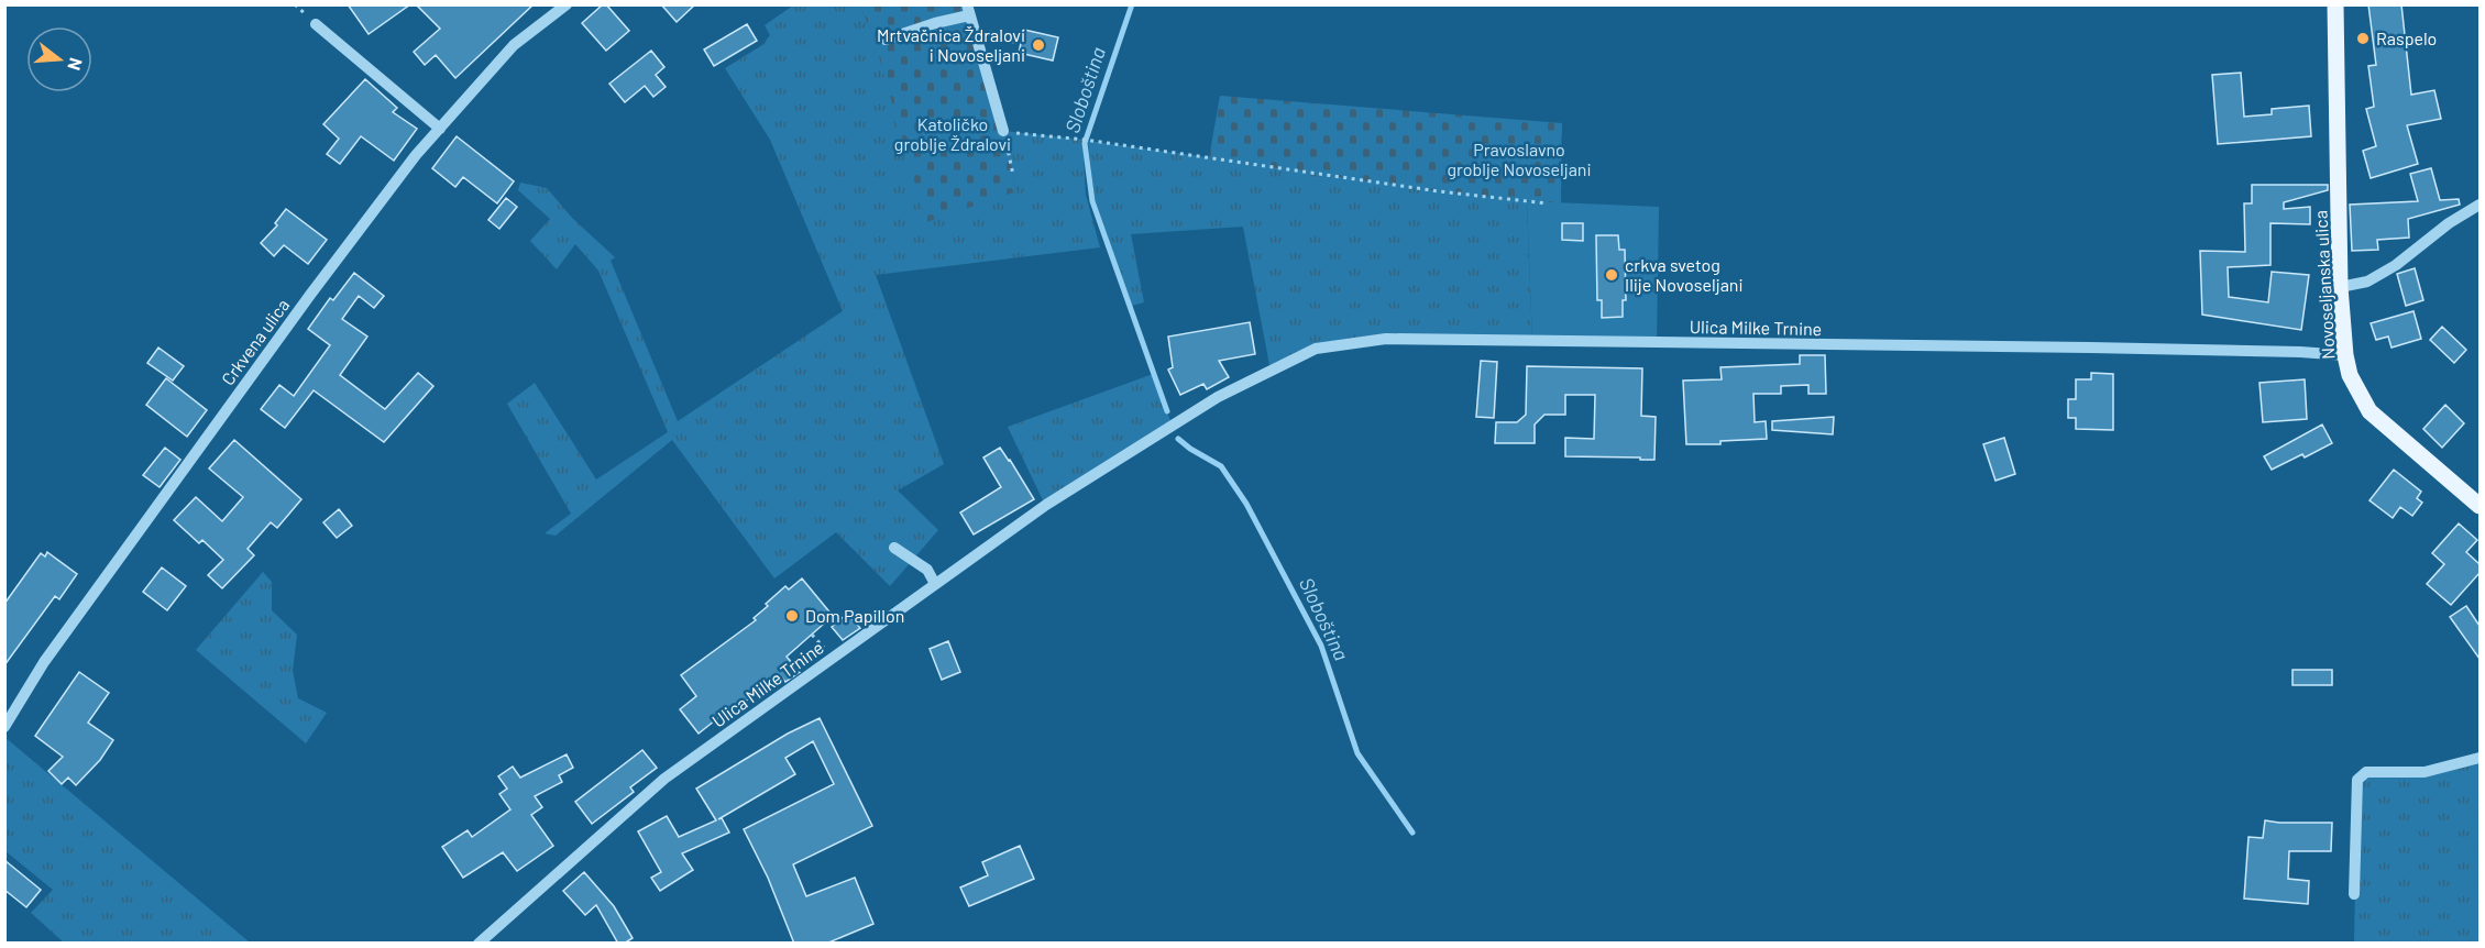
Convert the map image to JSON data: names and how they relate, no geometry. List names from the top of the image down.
{
  "streets": {
    "main road": ["Novoseljanska ulica"],
    "street": ["Ulica Milke Trnine", "Crkvena ulica"]
  },
  "crossings": [
    ["Novoseljanska ulica", "Ulica Milke Trnine"]
  ],
  "water": ["Sloboština"],
  "parks": ["Katoličko groblje Ždralovi", "Pravoslavno groblje Novoseljani"],
  "places": [
    "Raspelo",
    "Mrtvačnica Ždralovi i Novoseljani",
    "crkva svetog Ilije Novoseljani",
    "Dom Papillon"
  ],
  "north": "right"
}
